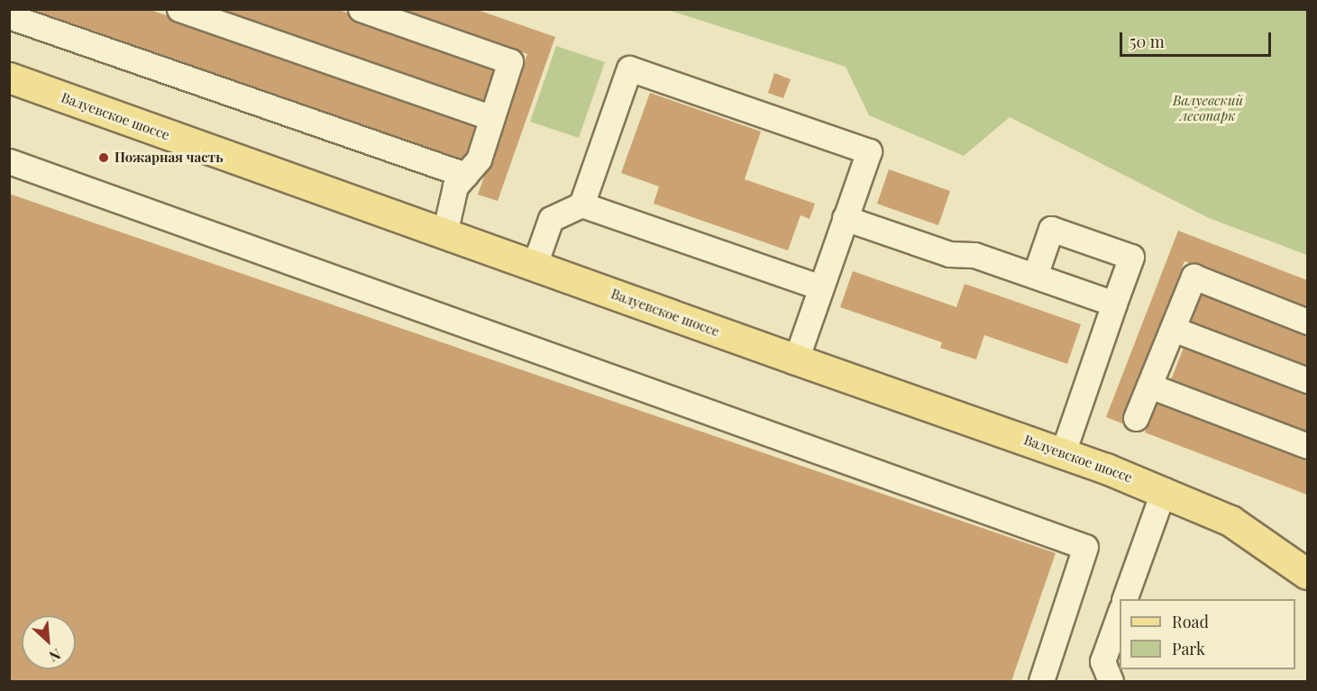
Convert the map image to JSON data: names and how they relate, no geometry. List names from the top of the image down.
{
  "streets": {
    "main road": ["Валуевское шоссе"]
  },
  "parks": ["Валуевский лесопарк"],
  "places": ["Пожарная часть"],
  "legend": ["Road", "Park"],
  "scale_bar": "50 m",
  "north": "bottom right"
}
